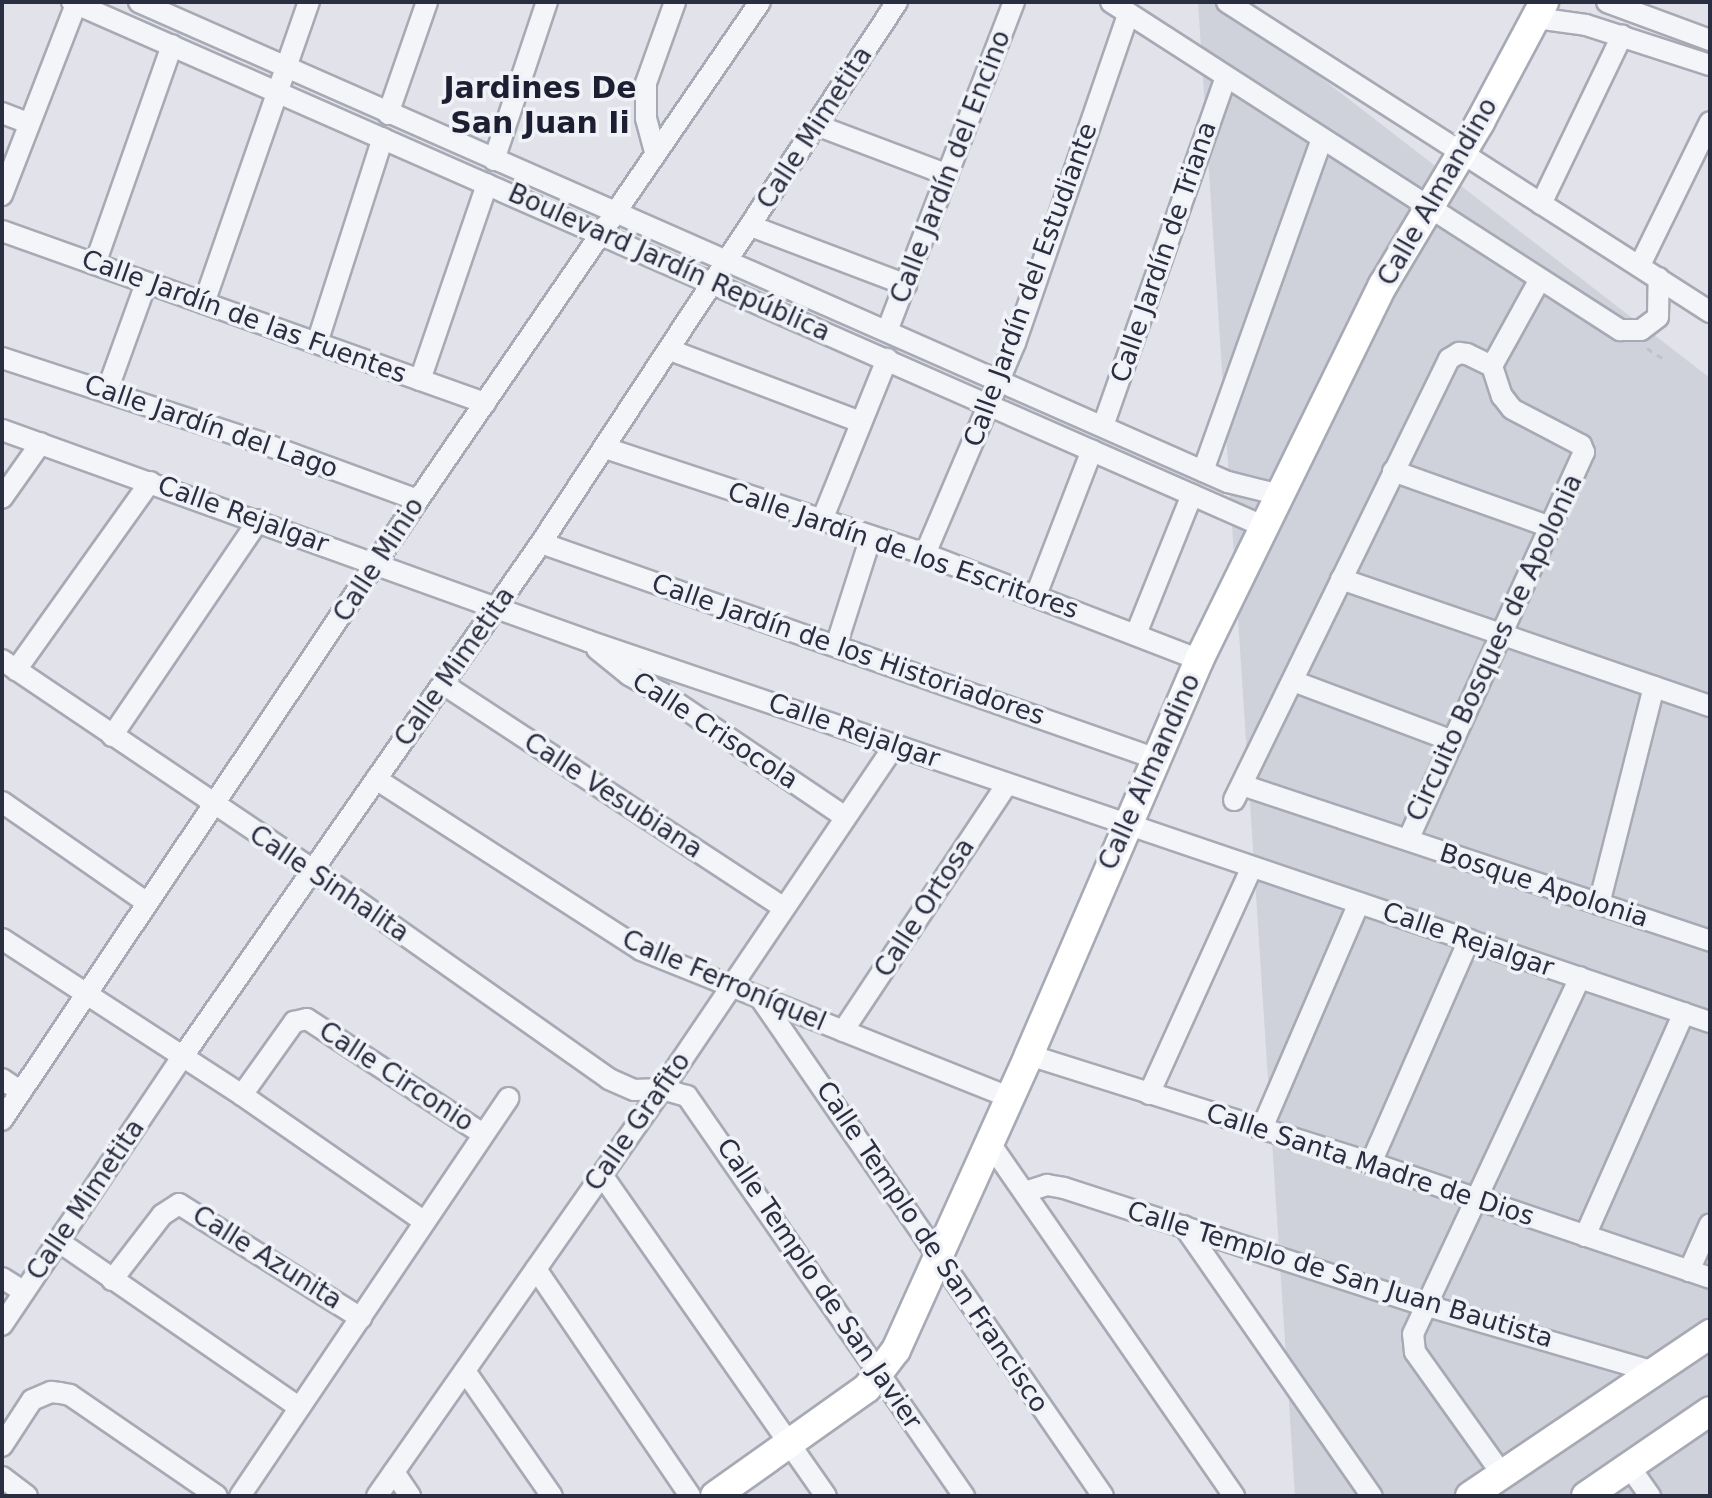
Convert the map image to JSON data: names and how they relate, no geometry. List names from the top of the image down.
{
  "streets": {
    "street": [
      "Calle Mimetita",
      "Calle Jardín del Encino",
      "Calle Almandino",
      "Calle Jardín de Triana",
      "Boulevard Jardín República",
      "Calle Jardín del Estudiante",
      "Calle Jardín de las Fuentes",
      "Calle Jardín del Lago",
      "Calle Rejalgar",
      "Calle Jardín de los Escritores",
      "Calle Minio",
      "Circuito Bosques de Apolonia",
      "Calle Jardín de los Historiadores",
      "Calle Crisocola",
      "Calle Vesubiana",
      "Calle Sinhalita",
      "Bosque Apolonia",
      "Calle Ortosa",
      "Calle Ferroníquel",
      "Calle Circonio",
      "Calle Grafito",
      "Calle Santa Madre de Dios",
      "Calle Templo de San Francisco",
      "Calle Azunita",
      "Calle Templo de San Juan Bautista",
      "Calle Templo de San Javier"
    ]
  },
  "crossings": [
    ["Calle Mimetita", "Boulevard Jardín República"],
    ["Calle Mimetita", "Calle Rejalgar"],
    ["Calle Mimetita", "Calle Jardín de los Escritores"],
    ["Calle Mimetita", "Calle Jardín de los Historiadores"],
    ["Calle Mimetita", "Calle Vesubiana"],
    ["Calle Mimetita", "Calle Sinhalita"],
    ["Calle Mimetita", "Calle Ferroníquel"],
    ["Calle Jardín del Encino", "Boulevard Jardín República"],
    ["Calle Almandino", "Boulevard Jardín República"],
    ["Calle Almandino", "Calle Rejalgar"],
    ["Calle Almandino", "Calle Jardín de los Escritores"],
    ["Calle Almandino", "Calle Jardín de los Historiadores"],
    ["Calle Almandino", "Calle Ferroníquel"],
    ["Calle Almandino", "Calle Santa Madre de Dios"],
    ["Calle Almandino", "Calle Templo de San Francisco"],
    ["Calle Almandino", "Calle Templo de San Javier"],
    ["Calle Jardín de Triana", "Boulevard Jardín República"],
    ["Boulevard Jardín República", "Calle Jardín del Estudiante"],
    ["Boulevard Jardín República", "Calle Minio"],
    ["Calle Jardín del Estudiante", "Calle Jardín de los Escritores"],
    ["Calle Jardín de las Fuentes", "Calle Minio"],
    ["Calle Jardín del Lago", "Calle Minio"],
    ["Calle Rejalgar", "Calle Minio"],
    ["Calle Rejalgar", "Calle Crisocola"],
    ["Calle Rejalgar", "Calle Ortosa"],
    ["Calle Rejalgar", "Calle Grafito"],
    ["Calle Minio", "Calle Sinhalita"],
    ["Circuito Bosques de Apolonia", "Bosque Apolonia"],
    ["Calle Crisocola", "Calle Grafito"],
    ["Calle Vesubiana", "Calle Grafito"],
    ["Calle Sinhalita", "Calle Grafito"],
    ["Calle Sinhalita", "Calle Templo de San Javier"],
    ["Calle Ortosa", "Calle Ferroníquel"],
    ["Calle Ferroníquel", "Calle Grafito"],
    ["Calle Ferroníquel", "Calle Templo de San Francisco"],
    ["Calle Circonio", "Calle Azunita"],
    ["Calle Grafito", "Calle Templo de San Javier"]
  ],
  "districts": ["Jardines De San Juan Ii"]
}
